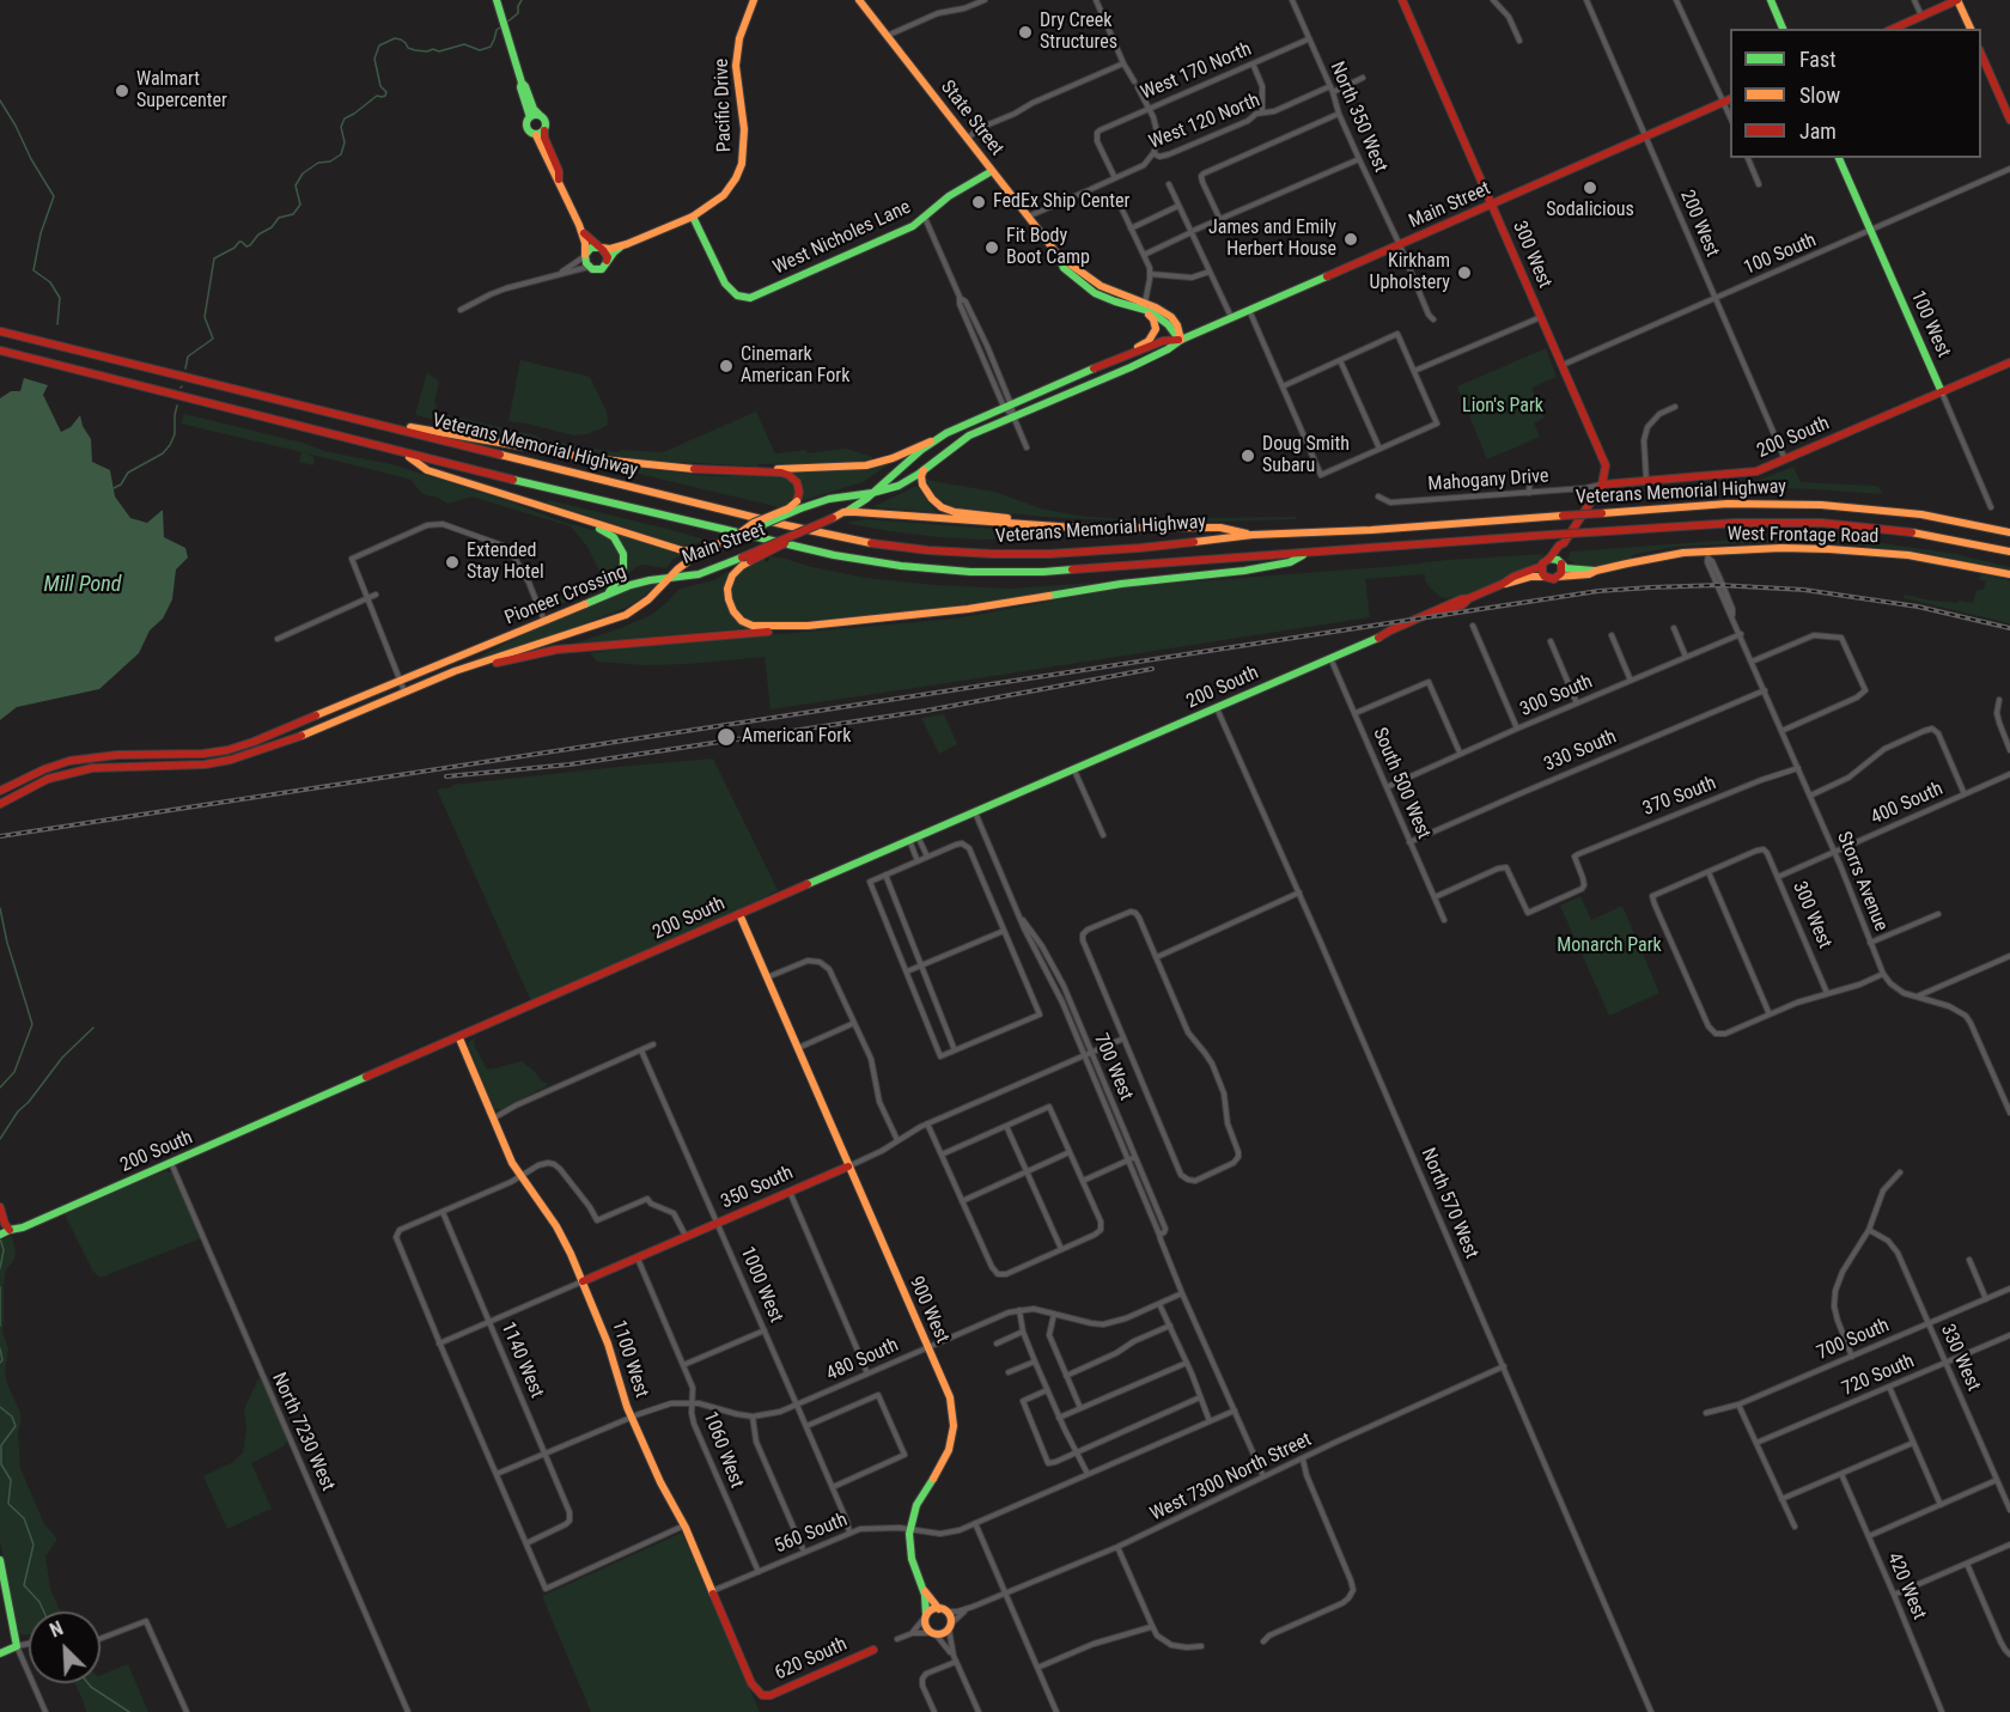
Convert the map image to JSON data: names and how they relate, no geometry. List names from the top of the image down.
{
  "streets": {
    "main road": [
      "Pacific Drive",
      "State Street",
      "Main Street",
      "West Nicholes Lane",
      "300 West",
      "100 West",
      "200 South",
      "Veterans Memorial Highway",
      "West Frontage Road",
      "Pioneer Crossing",
      "350 South",
      "900 West",
      "1100 West",
      "620 South"
    ],
    "street": [
      "West 170 North",
      "North 350 West",
      "West 120 North",
      "200 West",
      "100 South",
      "Mahogany Drive",
      "300 South",
      "330 South",
      "South 500 West",
      "370 South",
      "400 South",
      "Storrs Avenue",
      "700 West",
      "North 570 West",
      "1000 West",
      "700 South",
      "330 West",
      "1140 West",
      "480 South",
      "720 South",
      "North 7230 West",
      "1060 West",
      "West 7300 North Street",
      "560 South",
      "420 West"
    ]
  },
  "crossings": [
    ["West 170 North", "North 350 West"],
    ["West 170 North", "West 120 North"],
    ["Pacific Drive", "West Nicholes Lane"],
    ["North 350 West", "West 120 North"],
    ["North 350 West", "Main Street"],
    ["State Street", "West 120 North"],
    ["State Street", "Main Street"],
    ["State Street", "West Nicholes Lane"],
    ["Main Street", "200 West"],
    ["Main Street", "300 West"],
    ["Main Street", "Pioneer Crossing"],
    ["200 West", "100 South"],
    ["200 West", "200 South"],
    ["300 West", "100 South"],
    ["300 West", "200 South"],
    ["300 West", "Mahogany Drive"],
    ["300 West", "400 South"],
    ["100 South", "100 West"],
    ["100 West", "200 South"],
    ["200 South", "Mahogany Drive"],
    ["200 South", "West Frontage Road"],
    ["200 South", "South 500 West"],
    ["200 South", "700 West"],
    ["200 South", "North 570 West"],
    ["200 South", "900 West"],
    ["200 South", "1100 West"],
    ["200 South", "North 7230 West"],
    ["West Frontage Road", "Storrs Avenue"],
    ["300 South", "South 500 West"],
    ["300 South", "Storrs Avenue"],
    ["330 South", "South 500 West"],
    ["330 South", "Storrs Avenue"],
    ["South 500 West", "370 South"],
    ["370 South", "Storrs Avenue"],
    ["400 South", "Storrs Avenue"],
    ["700 West", "350 South"],
    ["700 West", "480 South"],
    ["700 West", "West 7300 North Street"],
    ["700 West", "560 South"],
    ["350 South", "1000 West"],
    ["350 South", "900 West"],
    ["350 South", "1100 West"],
    ["350 South", "1140 West"],
    ["350 South", "1060 West"],
    ["North 570 West", "West 7300 North Street"],
    ["1000 West", "480 South"],
    ["1000 West", "560 South"],
    ["900 West", "480 South"],
    ["900 West", "West 7300 North Street"],
    ["900 West", "560 South"],
    ["700 South", "330 West"],
    ["330 West", "720 South"],
    ["1100 West", "480 South"],
    ["1100 West", "560 South"],
    ["1100 West", "620 South"],
    ["1140 West", "480 South"],
    ["480 South", "1060 West"],
    ["1060 West", "560 South"]
  ],
  "water": ["Mill Pond"],
  "parks": ["Lion's Park", "Monarch Park"],
  "places": [
    "Dry Creek Structures",
    "Walmart Supercenter",
    "Sodalicious",
    "FedEx Ship Center",
    "James and Emily Herbert House",
    "Fit Body Boot Camp",
    "Kirkham Upholstery",
    "Cinemark American Fork",
    "Doug Smith Subaru",
    "Extended Stay Hotel",
    "American Fork"
  ],
  "legend": ["Fast", "Slow", "Jam"],
  "north": "top left"
}
